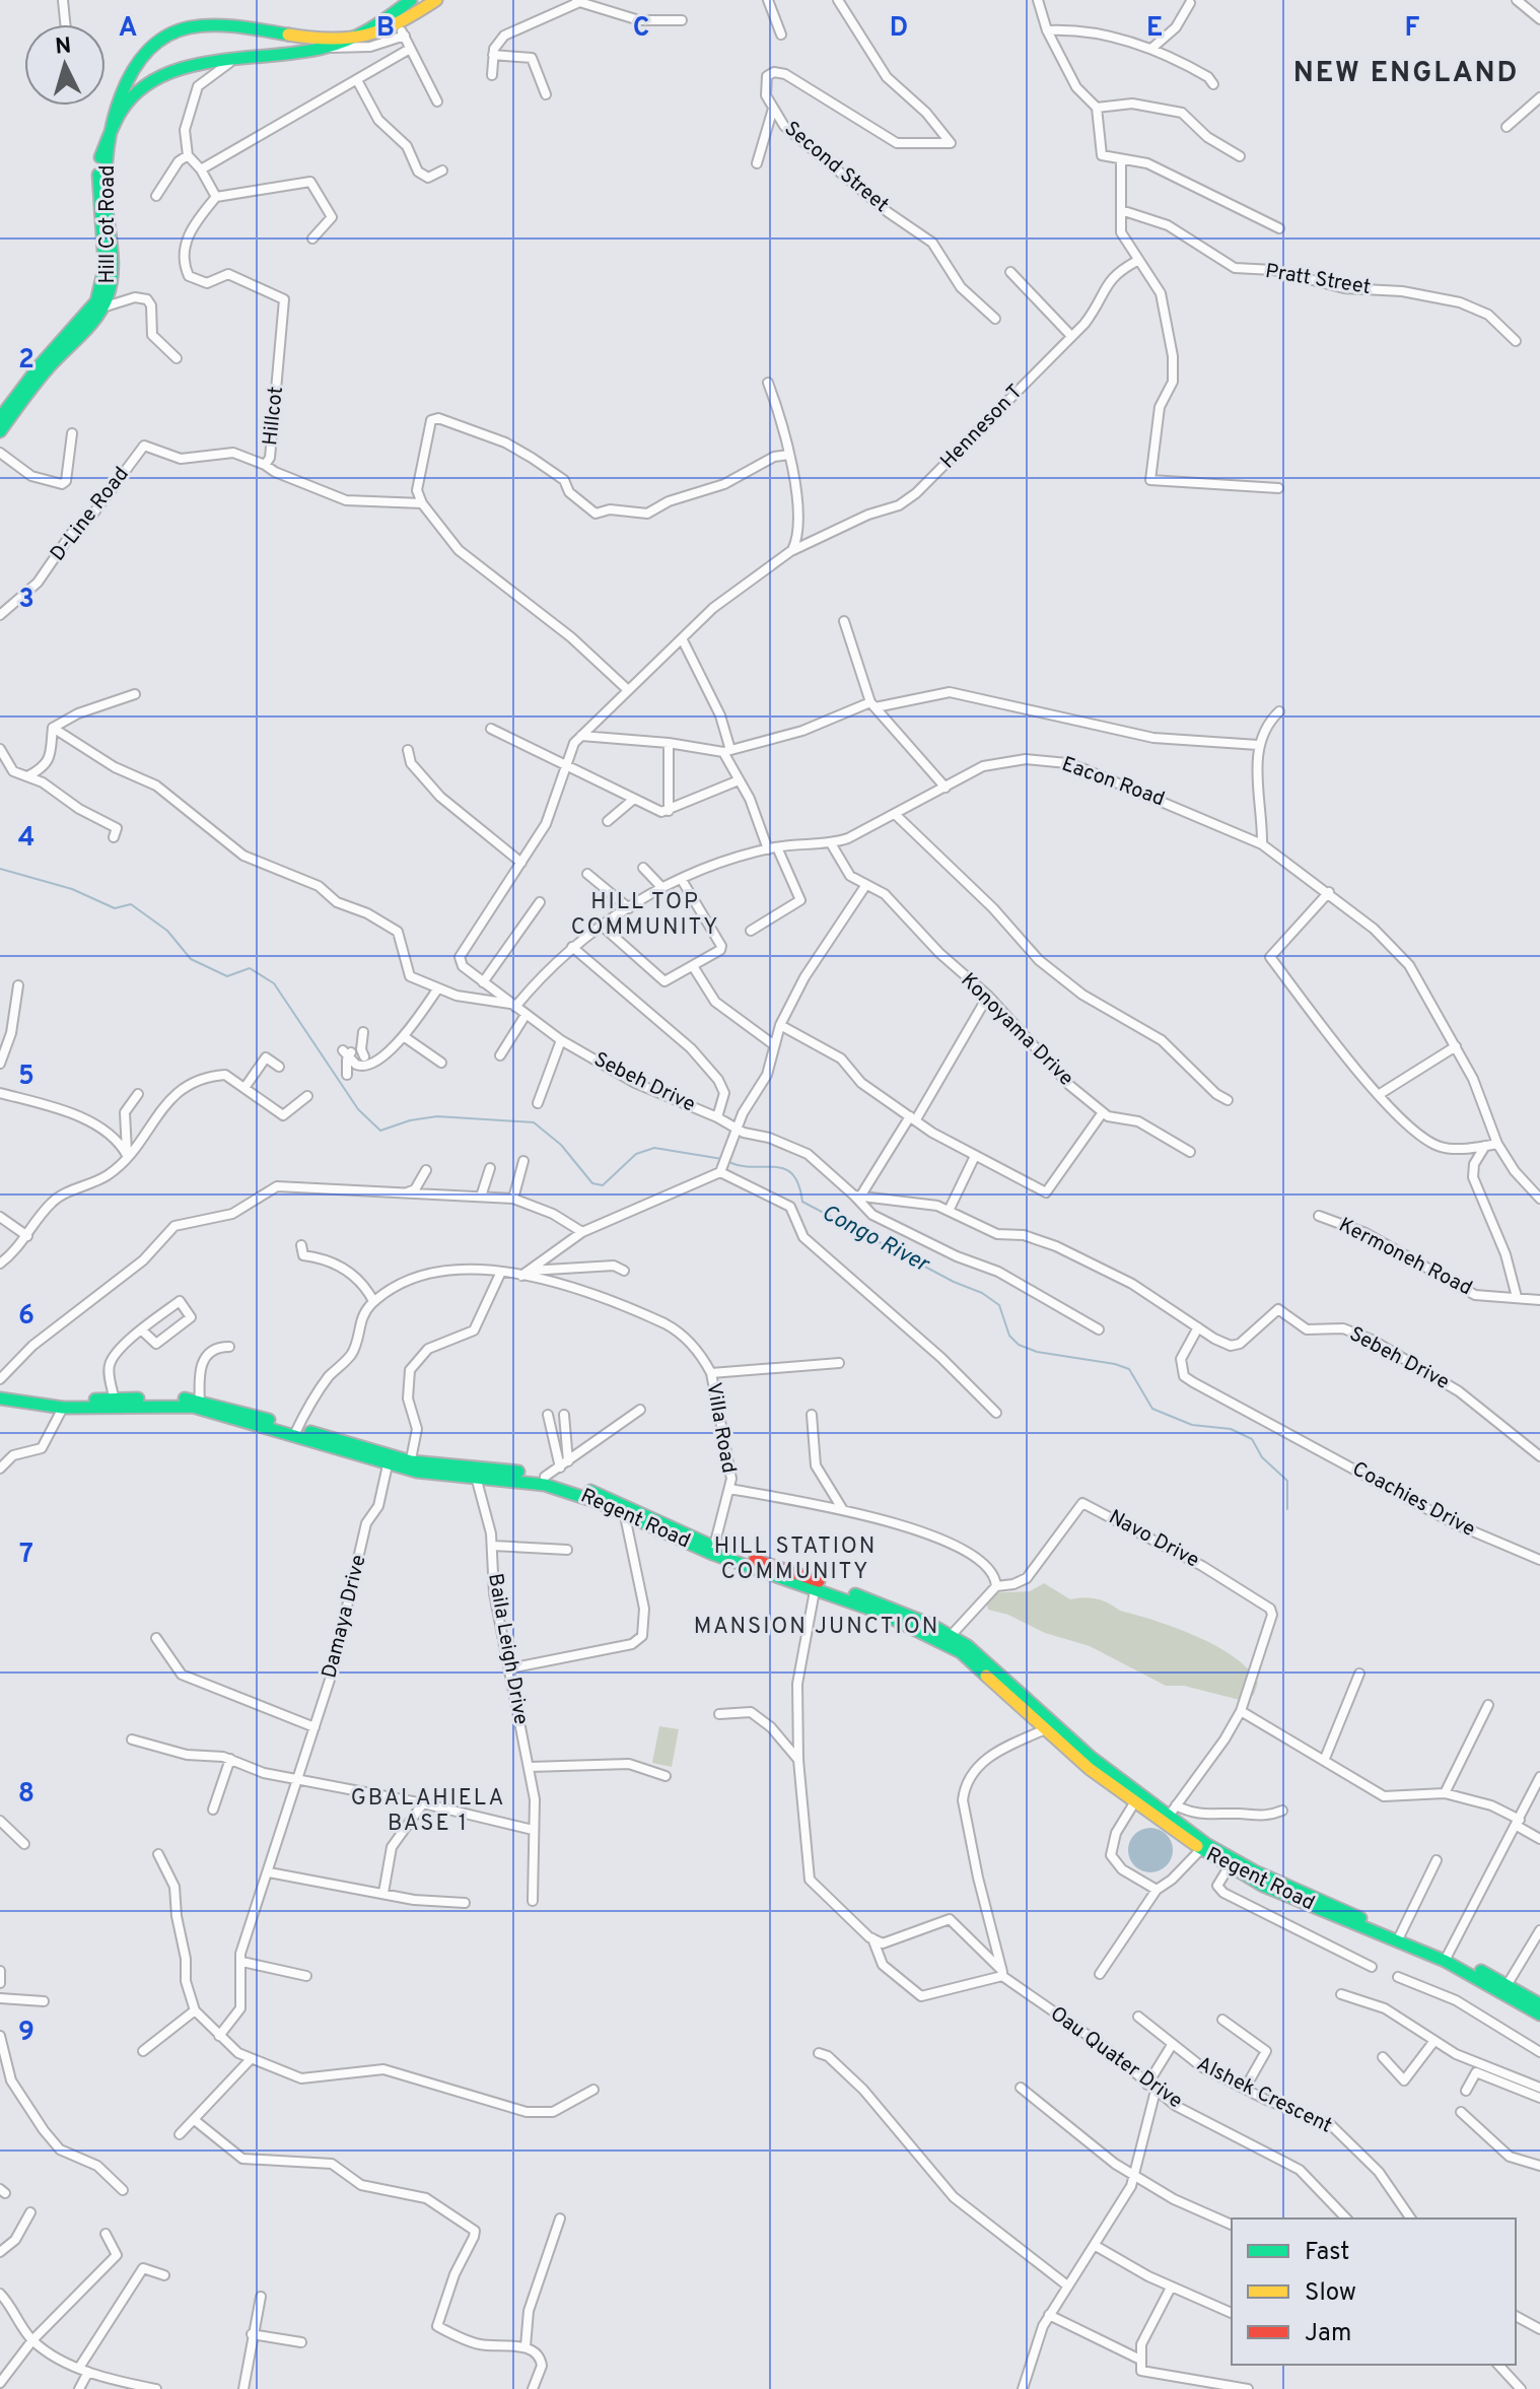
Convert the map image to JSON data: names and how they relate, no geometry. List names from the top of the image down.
{
  "streets": {
    "main road": ["Hill Cot Road", "Regent Road"],
    "street": [
      "Second Street",
      "Pratt Street",
      "Hillcot",
      "Henneson T",
      "D-Line Road",
      "Eacon Road",
      "Konoyama Drive",
      "Sebeh Drive",
      "Kermoneh Road",
      "Villa Road",
      "Coachies Drive",
      "Navo Drive",
      "Damaya Drive",
      "Baila Leigh Drive",
      "Oau Quater Drive",
      "Alshek Crescent"
    ]
  },
  "crossings": [
    ["Hillcot", "D-Line Road"],
    ["Henneson T", "Sebeh Drive"],
    ["Eacon Road", "Konoyama Drive"],
    ["Eacon Road", "Sebeh Drive"],
    ["Sebeh Drive", "Coachies Drive"],
    ["Villa Road", "Regent Road"],
    ["Regent Road", "Navo Drive"],
    ["Regent Road", "Damaya Drive"],
    ["Regent Road", "Baila Leigh Drive"]
  ],
  "districts": [
    "NEW ENGLAND",
    "HILL TOP COMMUNITY",
    "HILL STATION COMMUNITY",
    "MANSION JUNCTION",
    "GBALAHIELA BASE 1"
  ],
  "water": ["Congo River"],
  "legend": ["Fast", "Slow", "Jam"],
  "north": "top",
  "grid": {
    "columns": [
      "A",
      "B",
      "C",
      "D",
      "E",
      "F"
    ],
    "rows": [
      "2",
      "3",
      "4",
      "5",
      "6",
      "7",
      "8",
      "9"
    ]
  }
}
